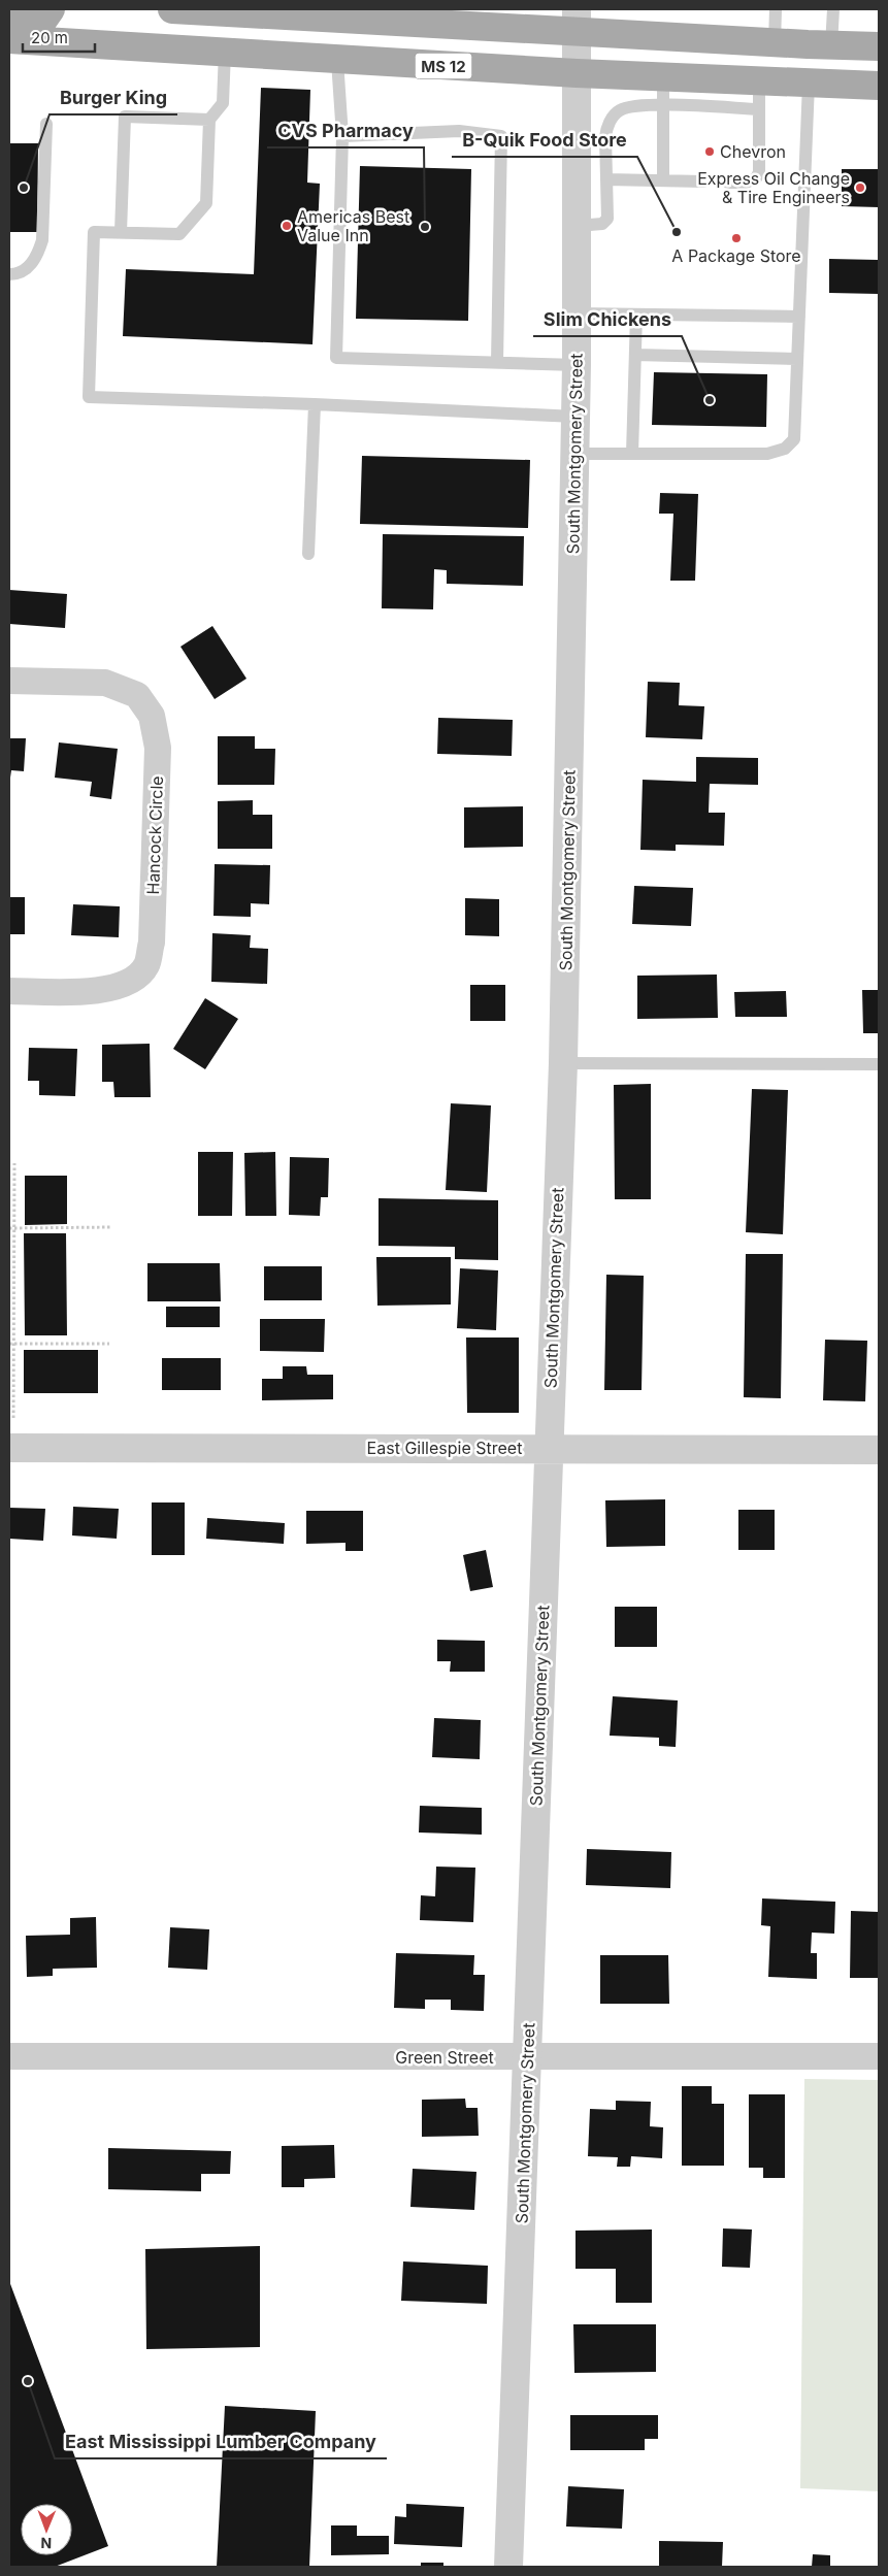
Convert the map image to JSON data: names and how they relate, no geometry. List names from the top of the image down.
{
  "streets": {
    "main road": ["MS 12"],
    "street": [
      "South Montgomery Street",
      "Hancock Circle",
      "East Gillespie Street",
      "Green Street"
    ]
  },
  "crossings": [
    ["MS 12", "South Montgomery Street"],
    ["South Montgomery Street", "East Gillespie Street"],
    ["South Montgomery Street", "Green Street"]
  ],
  "places": [
    "Chevron",
    "Burger King",
    "Express Oil Change & Tire Engineers",
    "Americas Best Value Inn",
    "CVS Pharmacy",
    "B-Quik Food Store",
    "A Package Store",
    "Slim Chickens",
    "East Mississippi Lumber Company"
  ],
  "scale_bar": "20 m",
  "north": "bottom"
}
